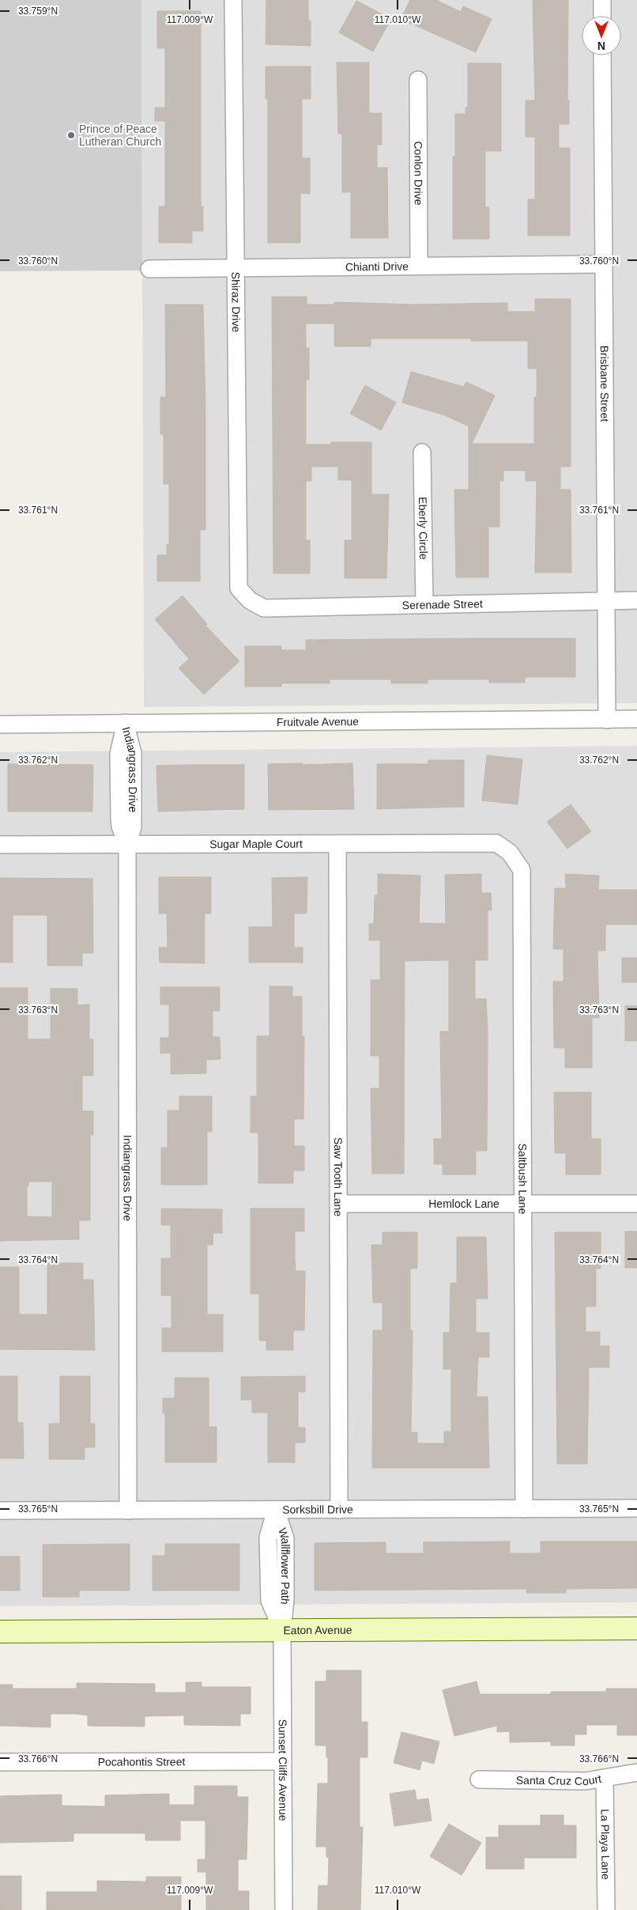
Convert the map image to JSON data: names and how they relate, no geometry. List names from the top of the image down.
{
  "streets": {
    "street": [
      "Conlon Drive",
      "Chianti Drive",
      "Shiraz Drive",
      "Brisbane Street",
      "Eberly Circle",
      "Serenade Street",
      "Fruitvale Avenue",
      "Indiangrass Drive",
      "Sugar Maple Court",
      "Saw Tooth Lane",
      "Saltbush Lane",
      "Hemlock Lane",
      "Sorksbill Drive",
      "Wallflower Path",
      "Eaton Avenue",
      "Pocahontis Street",
      "Sunset Cliffs Avenue",
      "Santa Cruz Court",
      "La Playa Lane"
    ]
  },
  "crossings": [
    ["Conlon Drive", "Chianti Drive"],
    ["Chianti Drive", "Shiraz Drive"],
    ["Chianti Drive", "Brisbane Street"],
    ["Shiraz Drive", "Serenade Street"],
    ["Brisbane Street", "Serenade Street"],
    ["Brisbane Street", "Fruitvale Avenue"],
    ["Eberly Circle", "Serenade Street"],
    ["Fruitvale Avenue", "Indiangrass Drive"],
    ["Indiangrass Drive", "Sugar Maple Court"],
    ["Indiangrass Drive", "Sorksbill Drive"],
    ["Sugar Maple Court", "Saw Tooth Lane"],
    ["Sugar Maple Court", "Saltbush Lane"],
    ["Saw Tooth Lane", "Hemlock Lane"],
    ["Saw Tooth Lane", "Sorksbill Drive"],
    ["Saltbush Lane", "Hemlock Lane"],
    ["Saltbush Lane", "Sorksbill Drive"],
    ["Sorksbill Drive", "Wallflower Path"],
    ["Wallflower Path", "Eaton Avenue"],
    ["Wallflower Path", "Sunset Cliffs Avenue"],
    ["Eaton Avenue", "Sunset Cliffs Avenue"],
    ["Pocahontis Street", "Sunset Cliffs Avenue"],
    ["Santa Cruz Court", "La Playa Lane"]
  ],
  "places": ["Prince of Peace Lutheran Church"],
  "north": "bottom",
  "coordinates": [
    "33.759°N",
    "117.009°W",
    "117.010°W",
    "33.760°N",
    "33.761°N",
    "33.762°N",
    "33.763°N",
    "33.764°N",
    "33.765°N",
    "33.766°N"
  ]
}
